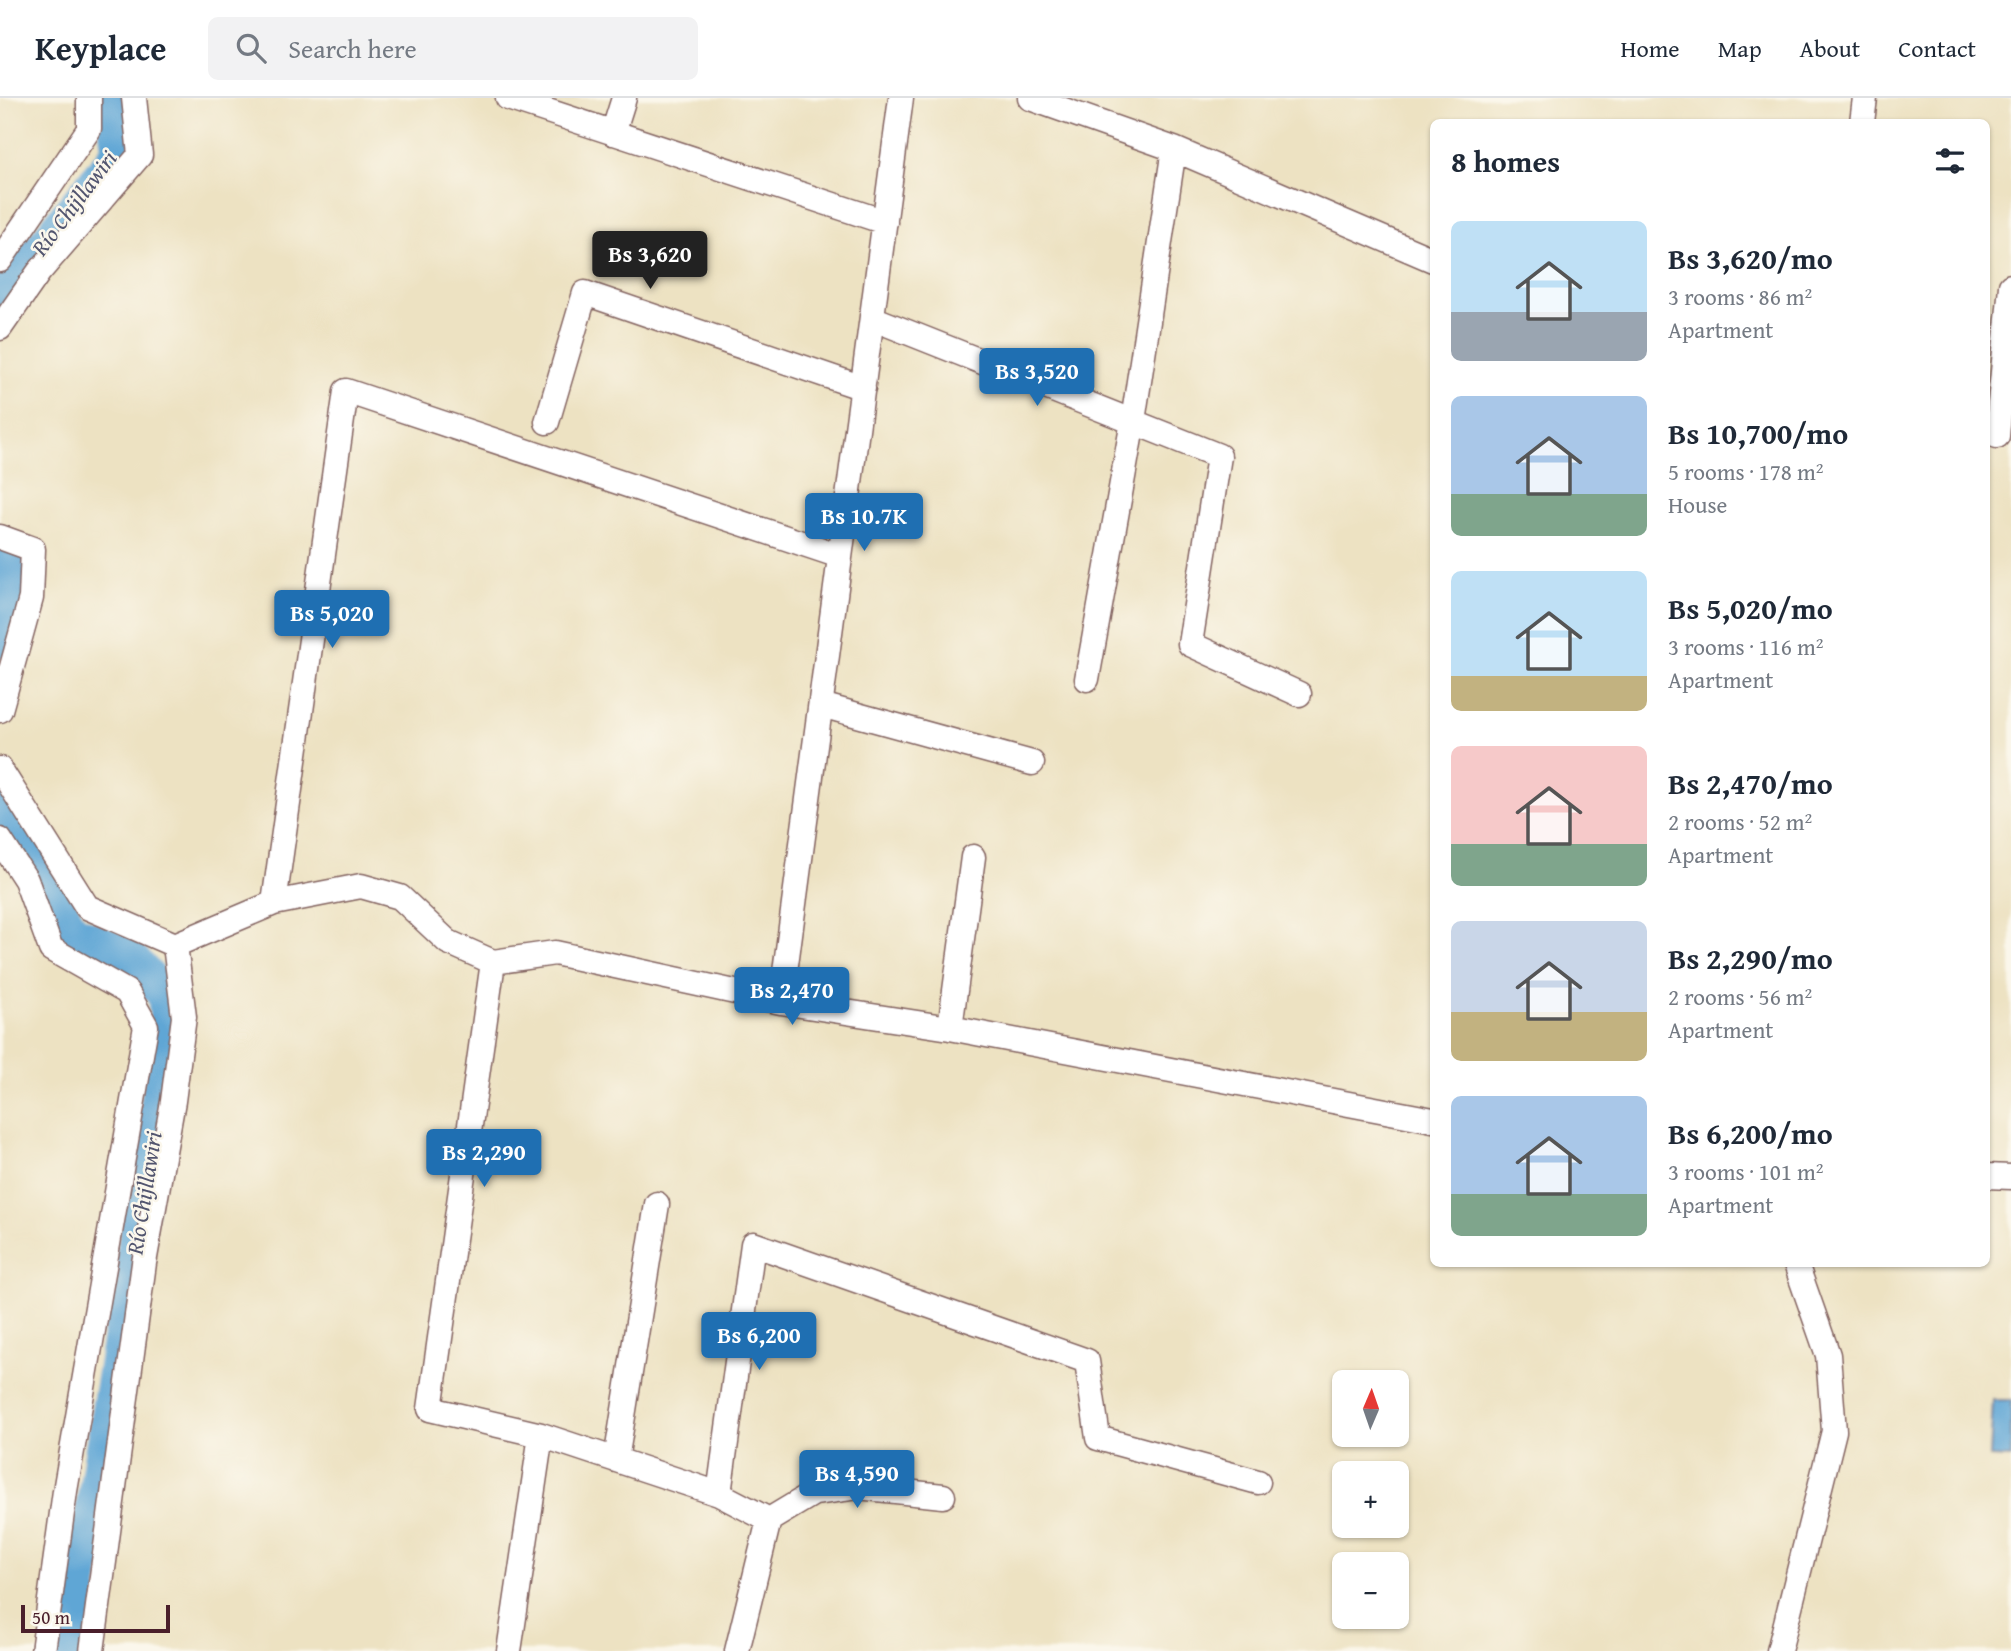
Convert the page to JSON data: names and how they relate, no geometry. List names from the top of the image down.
{
  "water": ["Río Chijllawiri"],
  "scale_bar": "50 m",
  "north": "top",
  "page": {
    "header": "Keyplace",
    "search": "Search here",
    "nav": [
      "Home",
      "Map",
      "About",
      "Contact"
    ],
    "heading": "8 homes",
    "list": [
      {
        "name": "Bs 3,620/mo",
        "note": "3 rooms · 86 m² · Apartment"
      },
      {
        "name": "Bs 10,700/mo",
        "note": "5 rooms · 178 m² · House"
      },
      {
        "name": "Bs 5,020/mo",
        "note": "3 rooms · 116 m² · Apartment"
      },
      {
        "name": "Bs 2,470/mo",
        "note": "2 rooms · 52 m² · Apartment"
      },
      {
        "name": "Bs 2,290/mo",
        "note": "2 rooms · 56 m² · Apartment"
      },
      {
        "name": "Bs 6,200/mo",
        "note": "3 rooms · 101 m² · Apartment"
      }
    ],
    "price": [
      "Bs 3,620",
      "Bs 3,520",
      "Bs 10.7K",
      "Bs 5,020",
      "Bs 2,470",
      "Bs 2,290",
      "Bs 6,200",
      "Bs 4,590"
    ],
    "map_buttons": ["+", "−"],
    "scale": "50 m"
  }
}
